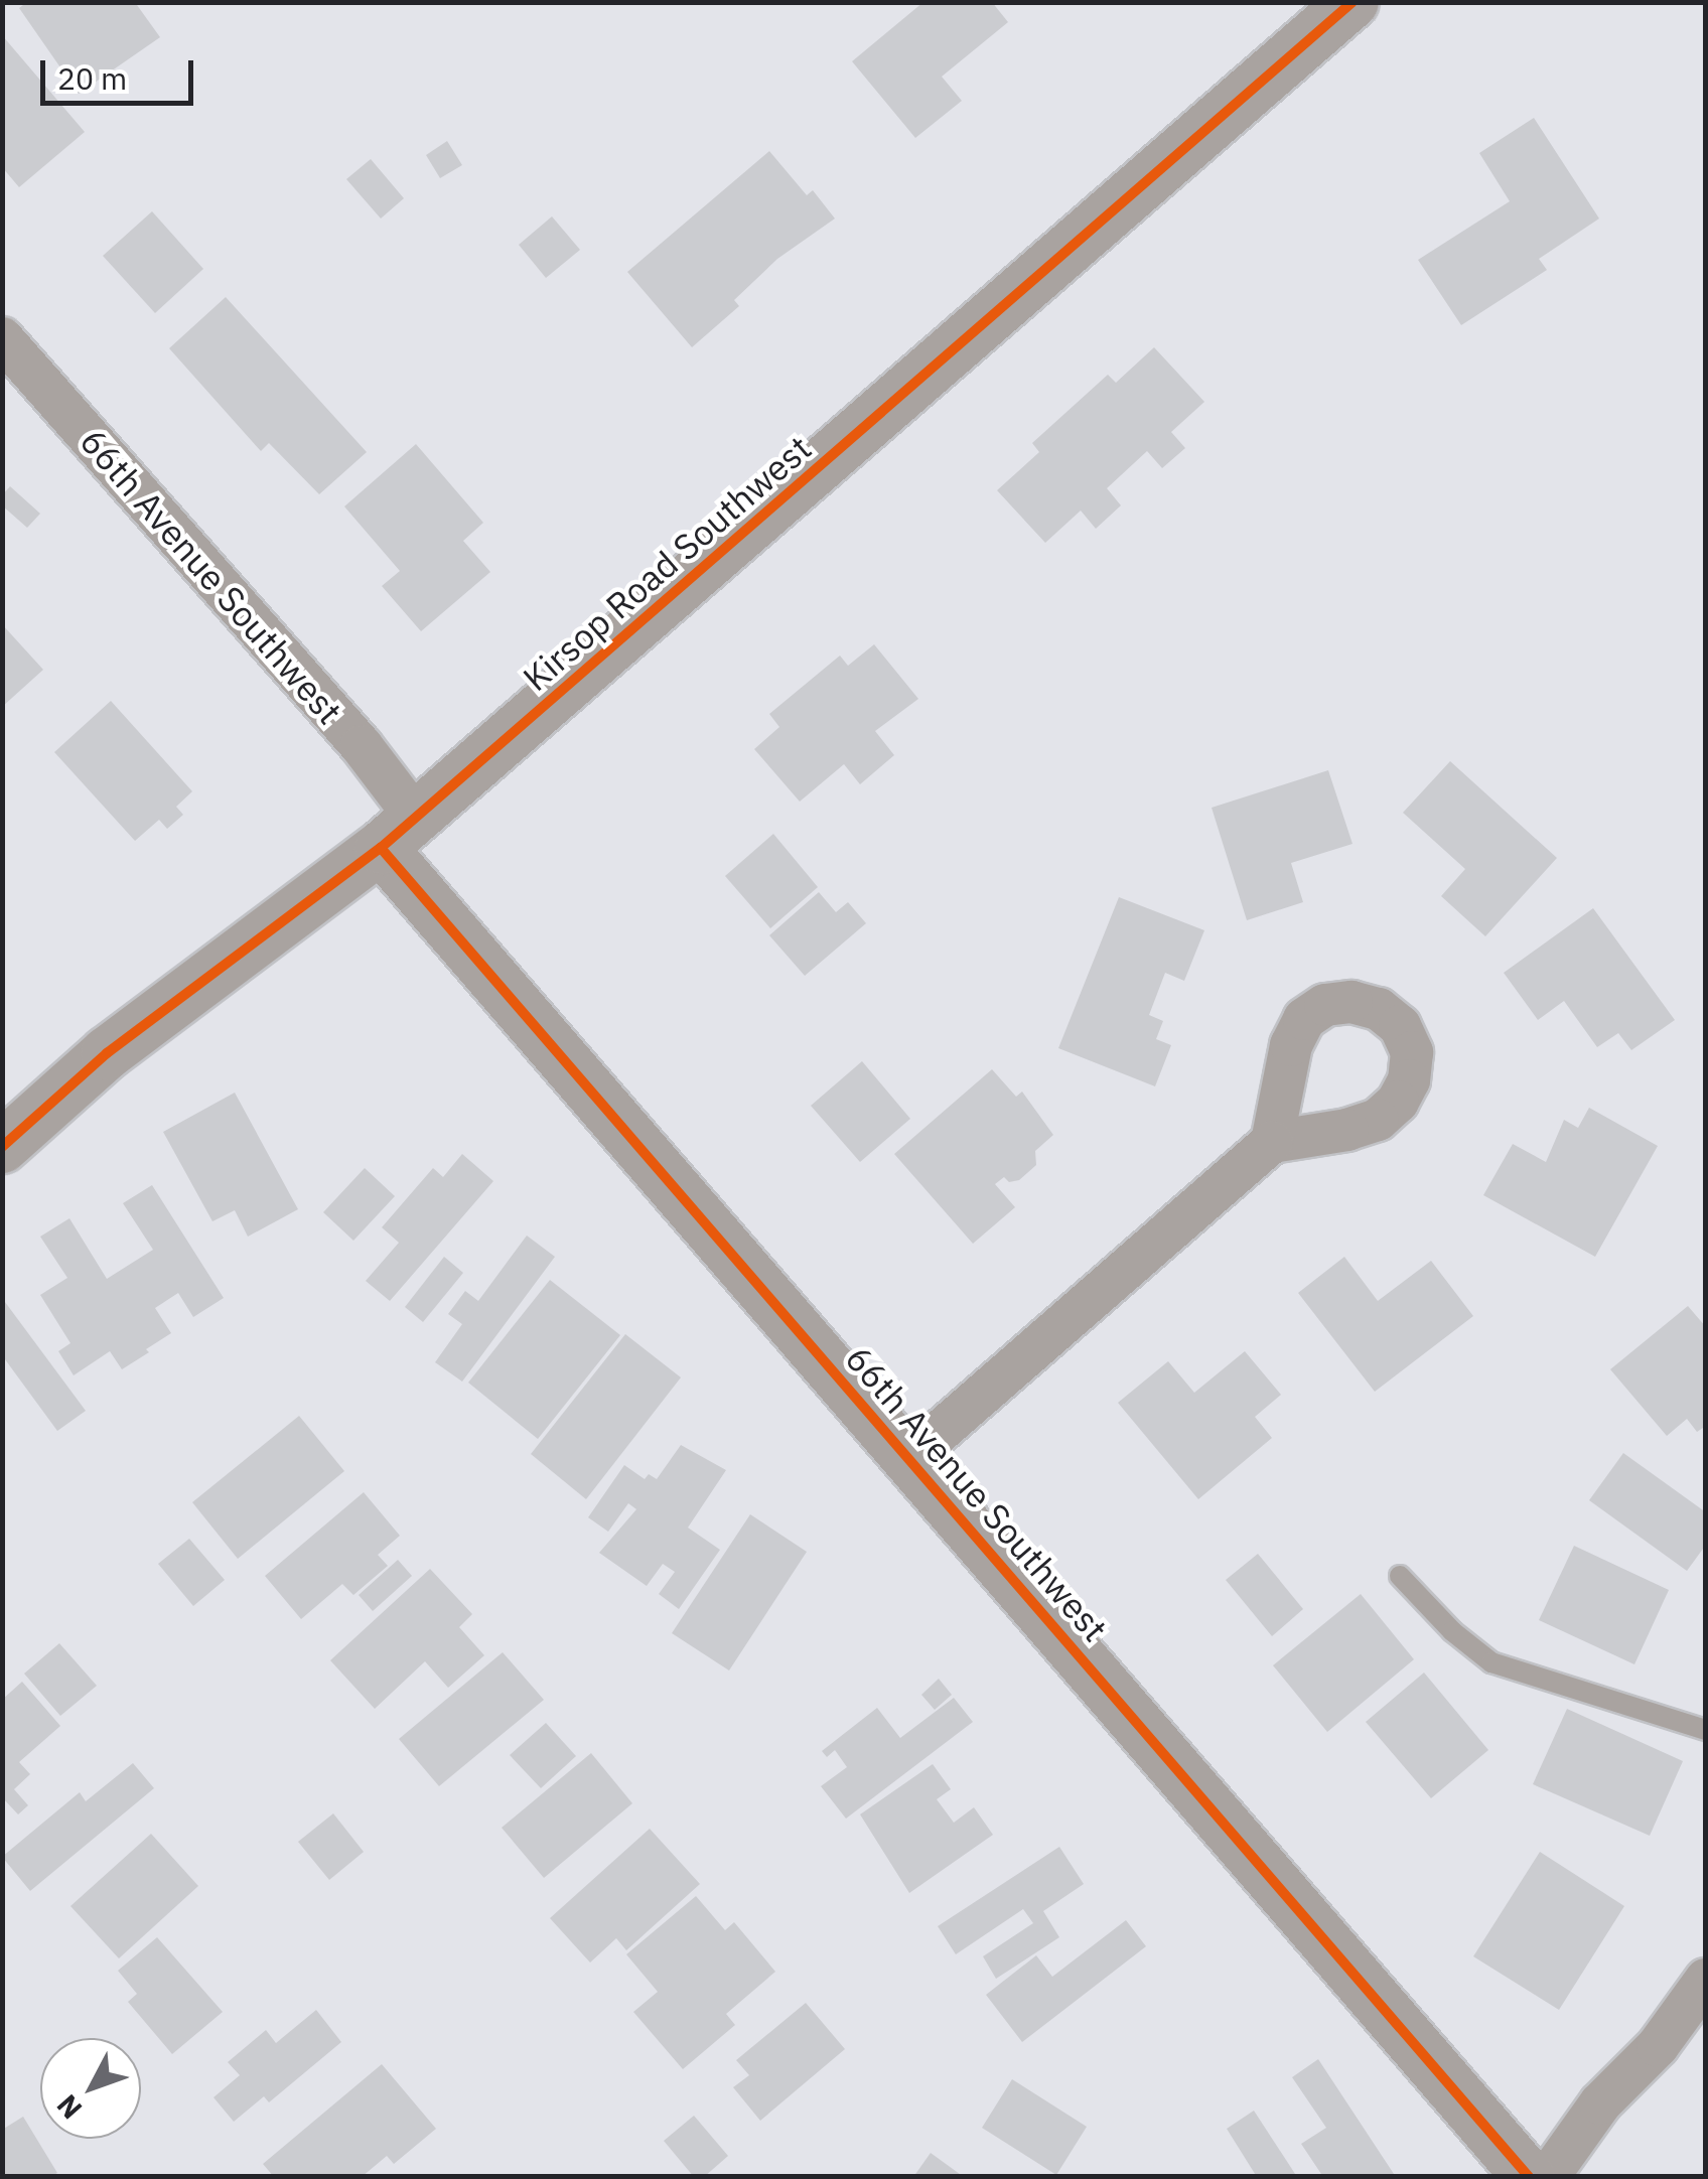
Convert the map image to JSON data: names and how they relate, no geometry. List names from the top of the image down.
{
  "streets": {
    "street": ["Kirsop Road Southwest", "66th Avenue Southwest"]
  },
  "crossings": [
    ["Kirsop Road Southwest", "66th Avenue Southwest"]
  ],
  "scale_bar": "20 m",
  "north": "bottom left"
}
